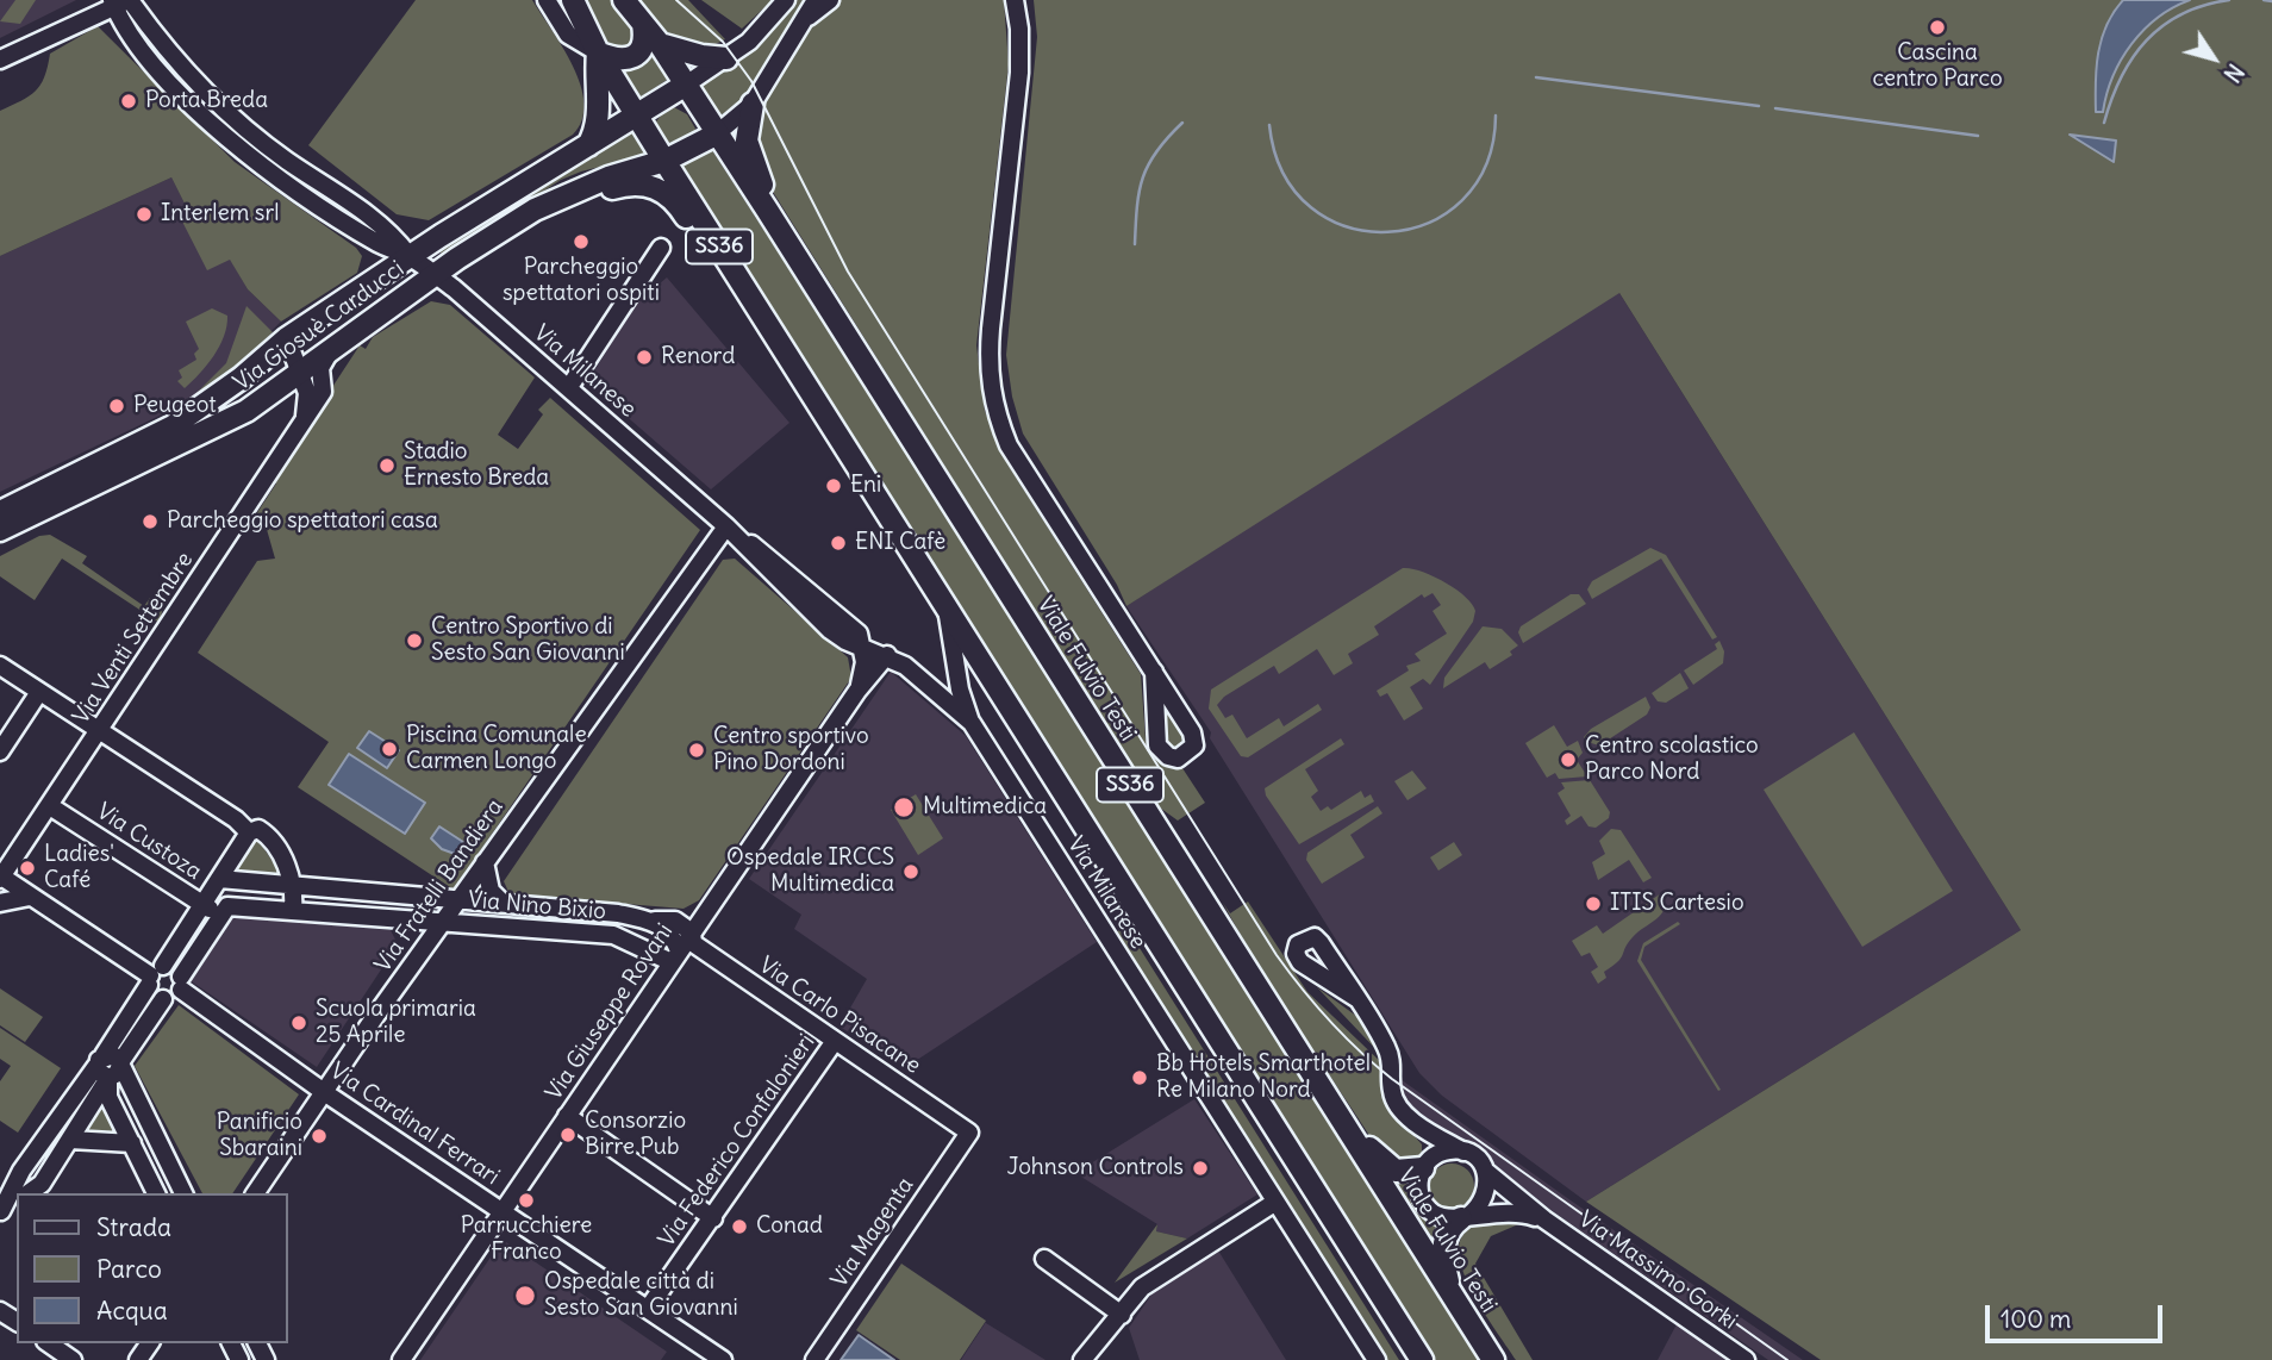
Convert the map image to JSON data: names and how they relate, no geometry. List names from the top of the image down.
{
  "streets": {
    "main road": ["SS36", "Via Giosuè Carducci", "Viale Fulvio Testi"],
    "street": [
      "Via Milanese",
      "Via Venti Settembre",
      "Via Custoza",
      "Via Fratelli Bandiera",
      "Via Nino Bixio",
      "Via Giuseppe Rovani",
      "Via Carlo Pisacane",
      "Via Cardinal Ferrari",
      "Via Federico Confalonieri",
      "Via Magenta",
      "Via Massimo Gorki"
    ]
  },
  "crossings": [
    ["SS36", "Via Giosuè Carducci"],
    ["Via Giosuè Carducci", "Via Milanese"],
    ["Via Giosuè Carducci", "Via Venti Settembre"],
    ["Via Milanese", "Via Fratelli Bandiera"],
    ["Via Milanese", "Via Giuseppe Rovani"],
    ["Via Venti Settembre", "Via Custoza"],
    ["Via Custoza", "Via Nino Bixio"],
    ["Via Fratelli Bandiera", "Via Nino Bixio"],
    ["Via Fratelli Bandiera", "Via Cardinal Ferrari"],
    ["Via Nino Bixio", "Via Giuseppe Rovani"],
    ["Via Nino Bixio", "Via Carlo Pisacane"],
    ["Via Giuseppe Rovani", "Via Carlo Pisacane"],
    ["Via Giuseppe Rovani", "Via Cardinal Ferrari"],
    ["Via Carlo Pisacane", "Via Federico Confalonieri"],
    ["Via Carlo Pisacane", "Via Magenta"],
    ["Via Cardinal Ferrari", "Via Federico Confalonieri"]
  ],
  "places": [
    "Cascina centro Parco",
    "Porta Breda",
    "Interlem srl",
    "Parcheggio spettatori ospiti",
    "Renord",
    "Peugeot",
    "Stadio Ernesto Breda",
    "Eni",
    "Parcheggio spettatori casa",
    "ENI Cafè",
    "Centro Sportivo di Sesto San Giovanni",
    "Piscina Comunale Carmen Longo",
    "Centro sportivo Pino Dordoni",
    "Centro scolastico Parco Nord",
    "Multimedica",
    "Ladies' Café",
    "Ospedale IRCCS Multimedica",
    "ITIS Cartesio",
    "Scuola primaria 25 Aprile",
    "Bb Hotels Smarthotel Re Milano Nord",
    "Consorzio Birre Pub",
    "Panificio Sbaraini",
    "Johnson Controls",
    "Parrucchiere Franco",
    "Conad",
    "Ospedale città di Sesto San Giovanni"
  ],
  "legend": ["Strada", "Parco", "Acqua"],
  "scale_bar": "100 m",
  "north": "bottom right"
}
